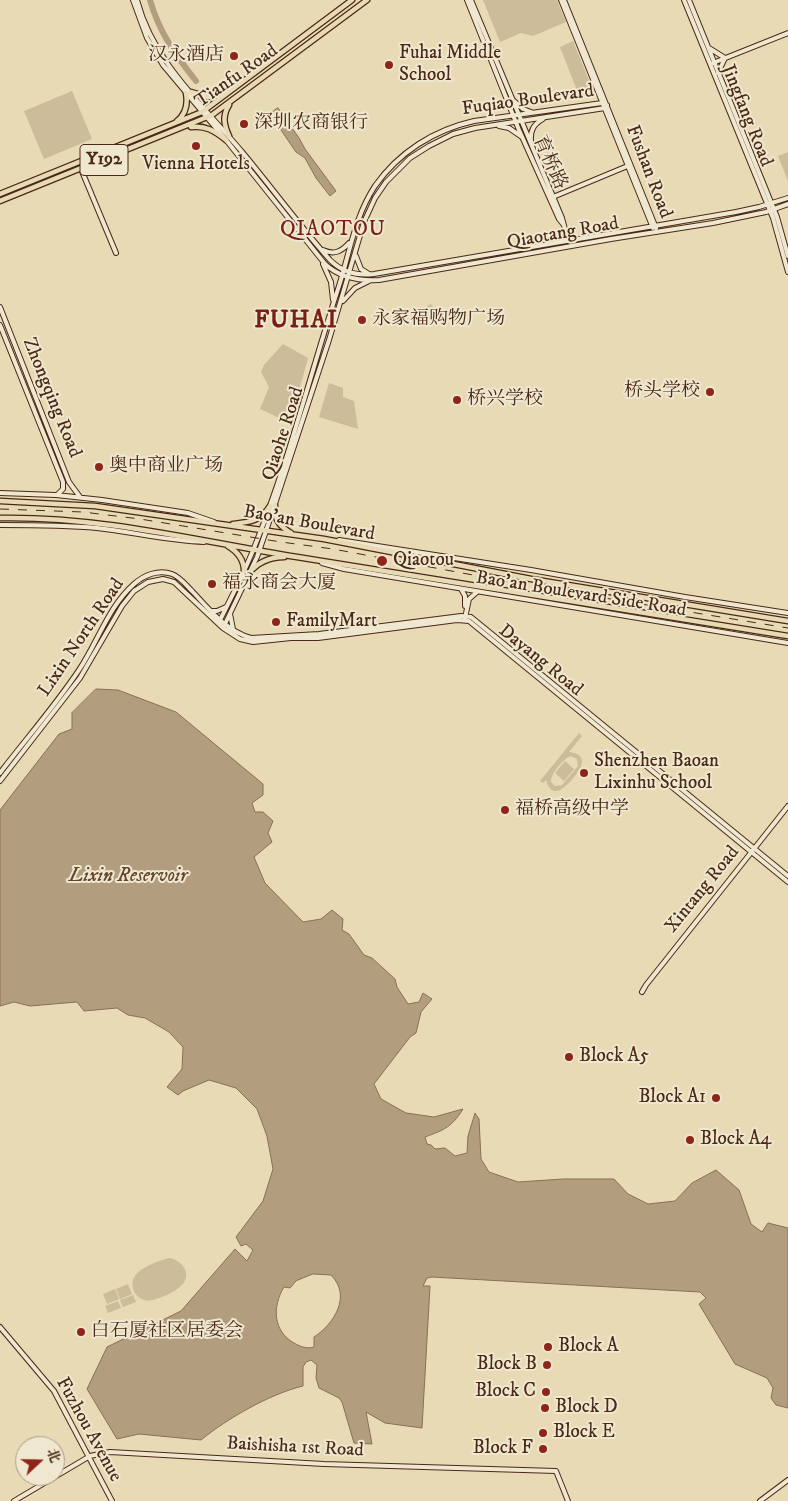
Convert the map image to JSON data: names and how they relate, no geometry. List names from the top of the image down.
{
  "streets": {
    "main road": [
      "Tianfu Road",
      "Fuqiao Boulevard",
      "Jingfang Road",
      "Y192",
      "育桥路",
      "Fushan Road",
      "Qiaotang Road",
      "Zhongqing Road",
      "Qiaohe Road",
      "Bao'an Boulevard",
      "Bao'an Boulevard Side Road",
      "Lixin North Road",
      "Dayang Road",
      "Xintang Road",
      "Fuzhou Avenue",
      "Baishisha 1st Road"
    ]
  },
  "crossings": [
    ["Fuqiao Boulevard", "育桥路"],
    ["Fuqiao Boulevard", "Fushan Road"],
    ["Fuqiao Boulevard", "Qiaotang Road"],
    ["Fuqiao Boulevard", "Qiaohe Road"],
    ["Jingfang Road", "Qiaotang Road"],
    ["育桥路", "Qiaotang Road"],
    ["Fushan Road", "Qiaotang Road"],
    ["Qiaotang Road", "Qiaohe Road"],
    ["Qiaohe Road", "Bao'an Boulevard"],
    ["Qiaohe Road", "Lixin North Road"],
    ["Bao'an Boulevard", "Bao'an Boulevard Side Road"],
    ["Dayang Road", "Xintang Road"],
    ["Fuzhou Avenue", "Baishisha 1st Road"]
  ],
  "districts": ["QIAOTOU", "FUHAI"],
  "water": ["Lixin Reservoir"],
  "places": [
    "汉永酒店",
    "Fuhai Middle School",
    "深圳农商银行",
    "Vienna Hotels",
    "永家福购物广场",
    "桥头学校",
    "桥兴学校",
    "奥中商业广场",
    "Qiaotou",
    "福永商会大厦",
    "FamilyMart",
    "Shenzhen Baoan Lixinhu School",
    "福桥高级中学",
    "Block A5",
    "Block A1",
    "Block A4",
    "白石厦社区居委会",
    "Block A",
    "Block B",
    "Block C",
    "Block D",
    "Block E",
    "Block F"
  ],
  "north": "right"
}
